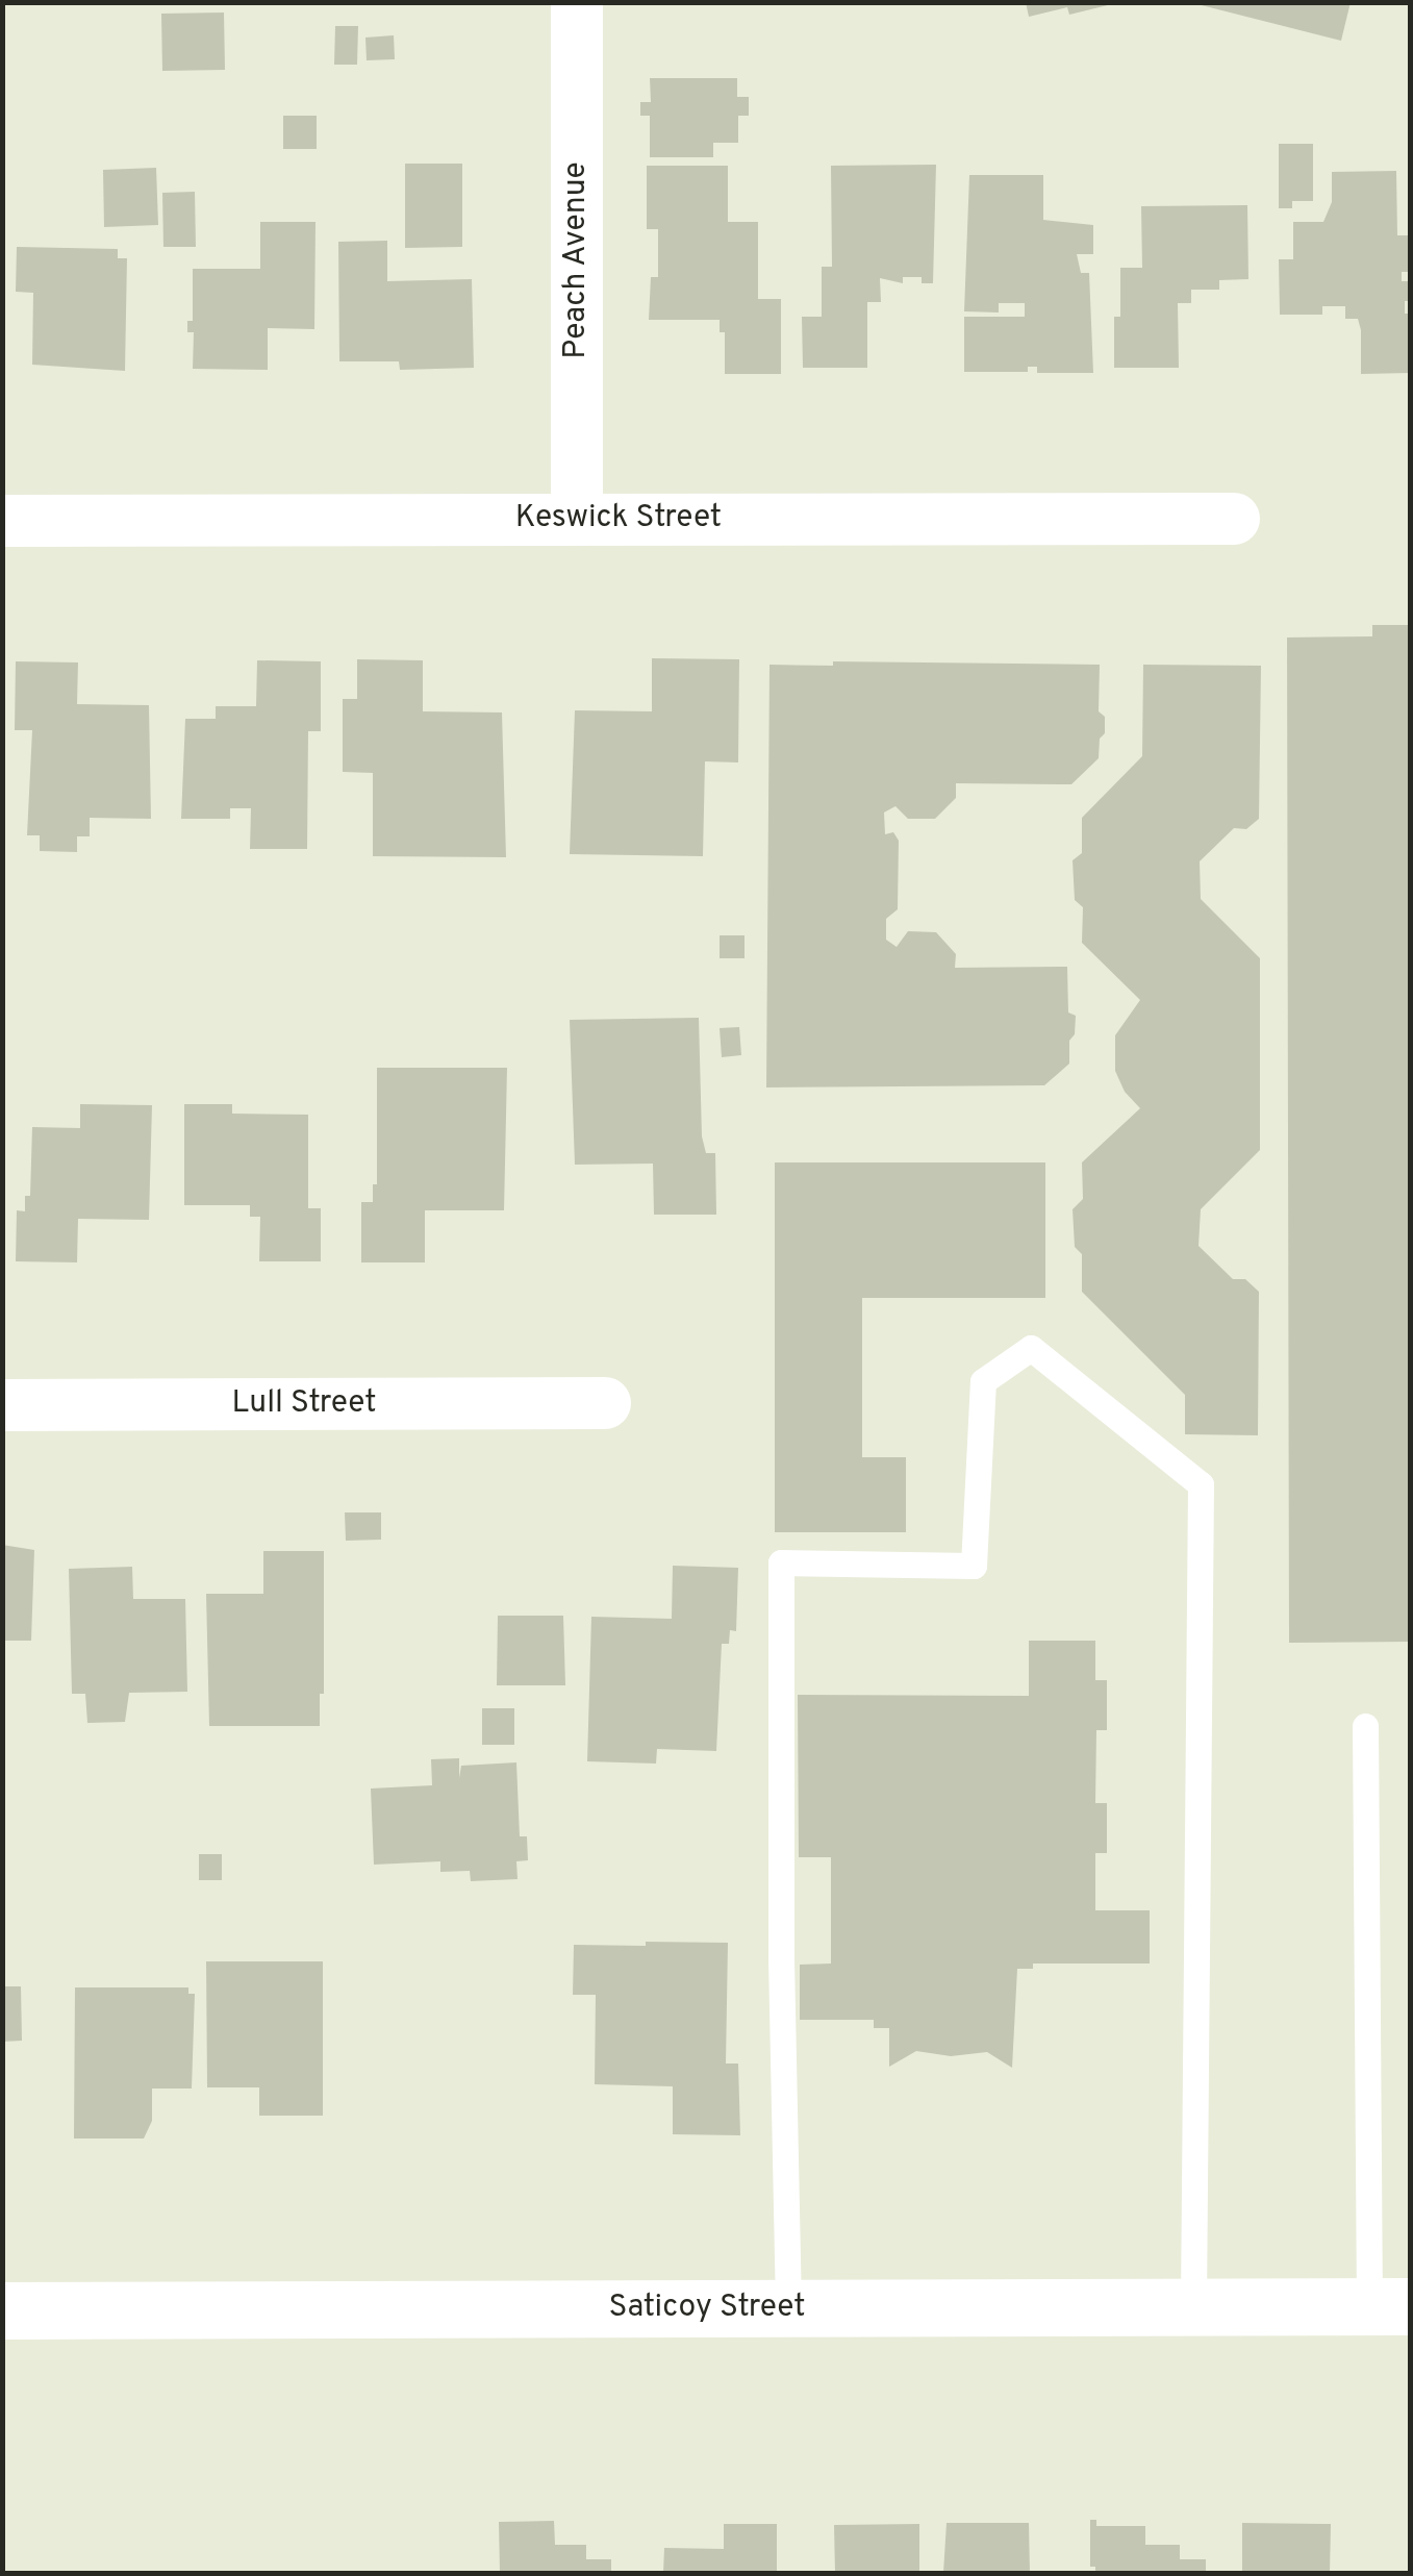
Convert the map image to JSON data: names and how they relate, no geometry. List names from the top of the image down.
{
  "streets": {
    "main road": ["Saticoy Street"],
    "street": ["Peach Avenue", "Keswick Street", "Lull Street"]
  },
  "crossings": [
    ["Peach Avenue", "Keswick Street"]
  ]
}
